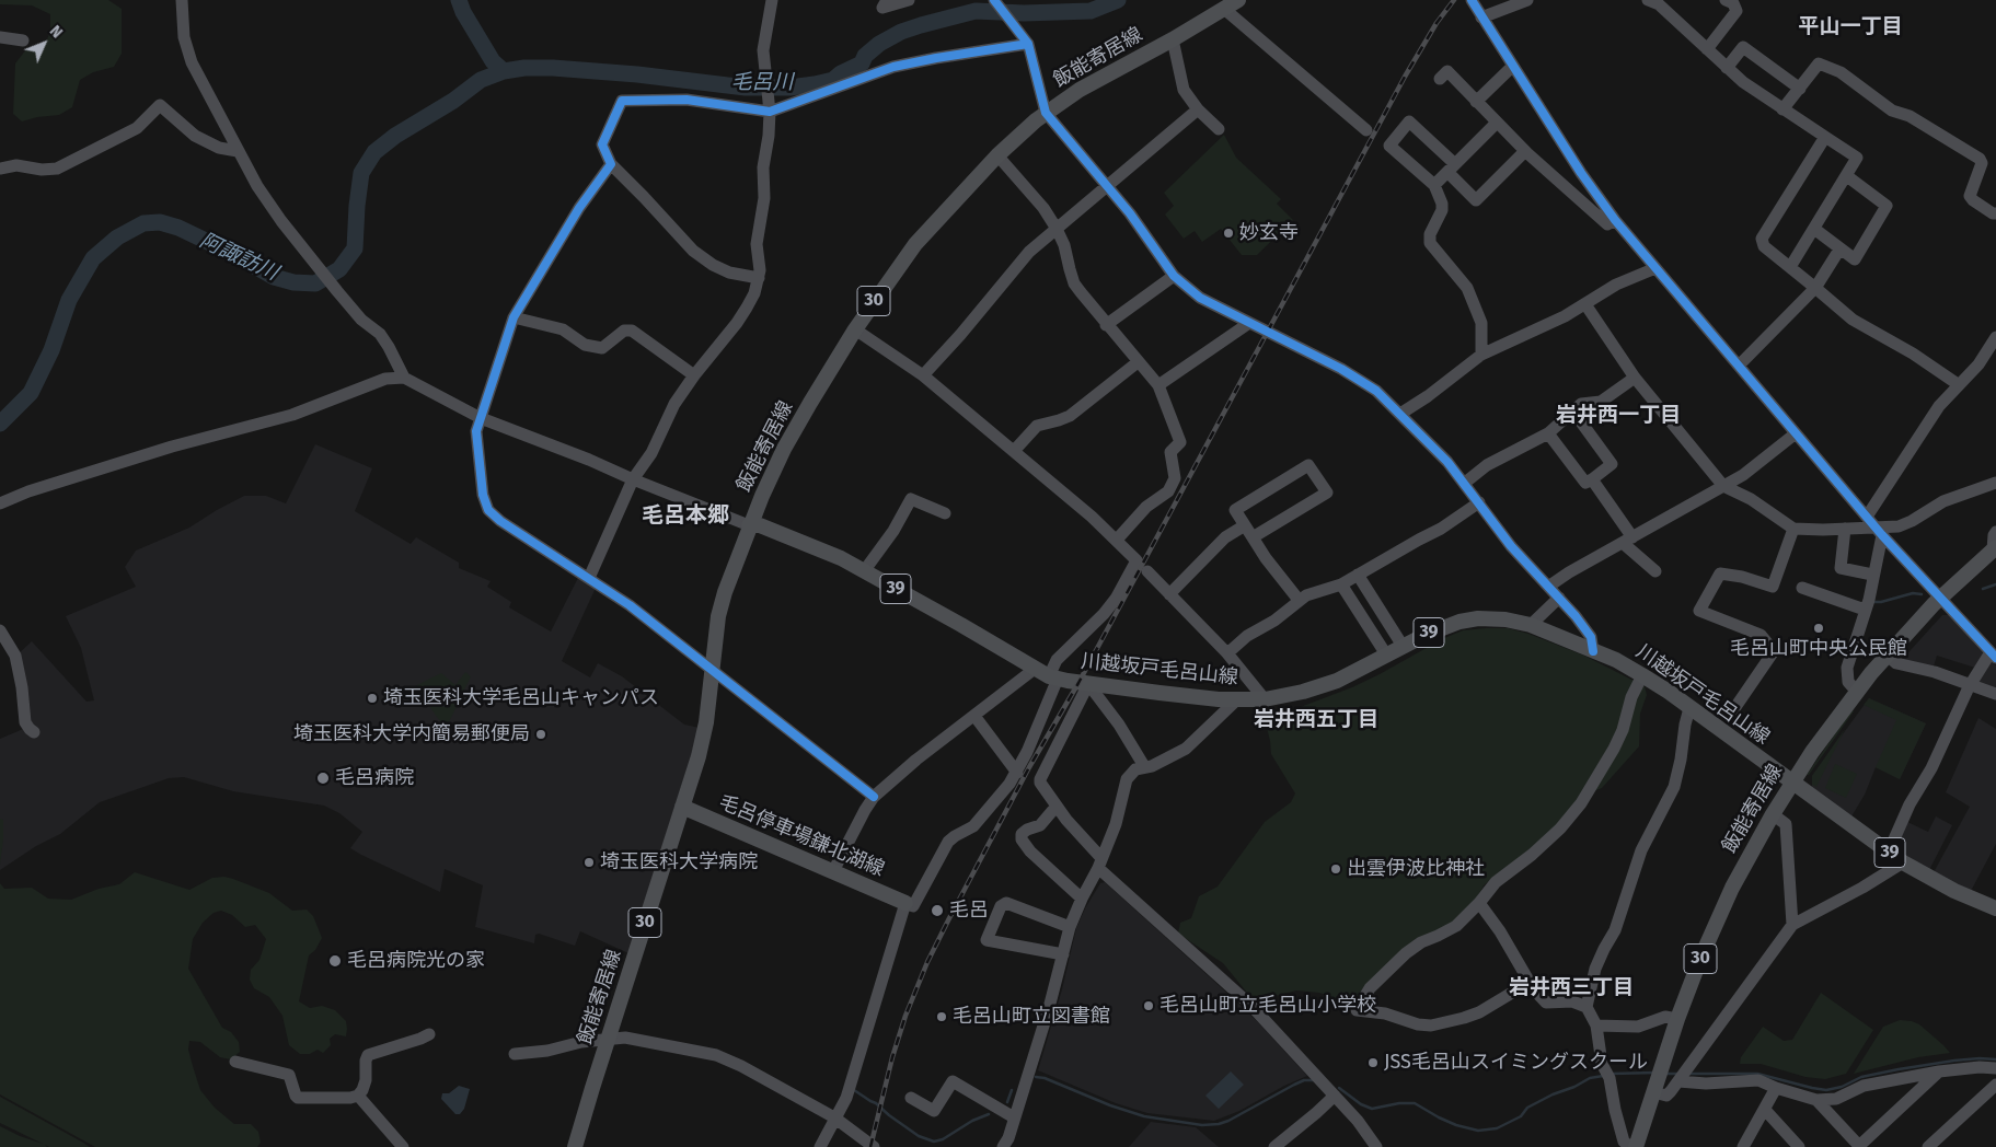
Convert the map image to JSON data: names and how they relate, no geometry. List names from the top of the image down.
{
  "streets": {
    "main road": [
      "飯能寄居線",
      "30",
      "39",
      "川越坂戸毛呂山線",
      "毛呂停車場鎌北湖線"
    ]
  },
  "crossings": [
    ["飯能寄居線", "川越坂戸毛呂山線"],
    ["飯能寄居線", "毛呂停車場鎌北湖線"]
  ],
  "districts": [
    "平山一丁目",
    "岩井西一丁目",
    "毛呂本郷",
    "岩井西五丁目",
    "岩井西三丁目"
  ],
  "water": ["毛呂川", "阿諏訪川"],
  "places": [
    "妙玄寺",
    "毛呂山町中央公民館",
    "埼玉医科大学毛呂山キャンパス",
    "埼玉医科大学内簡易郵便局",
    "毛呂病院",
    "埼玉医科大学病院",
    "出雲伊波比神社",
    "毛呂",
    "毛呂病院光の家",
    "毛呂山町立毛呂山小学校",
    "毛呂山町立図書館",
    "JSS毛呂山スイミングスクール"
  ],
  "north": "top right"
}
